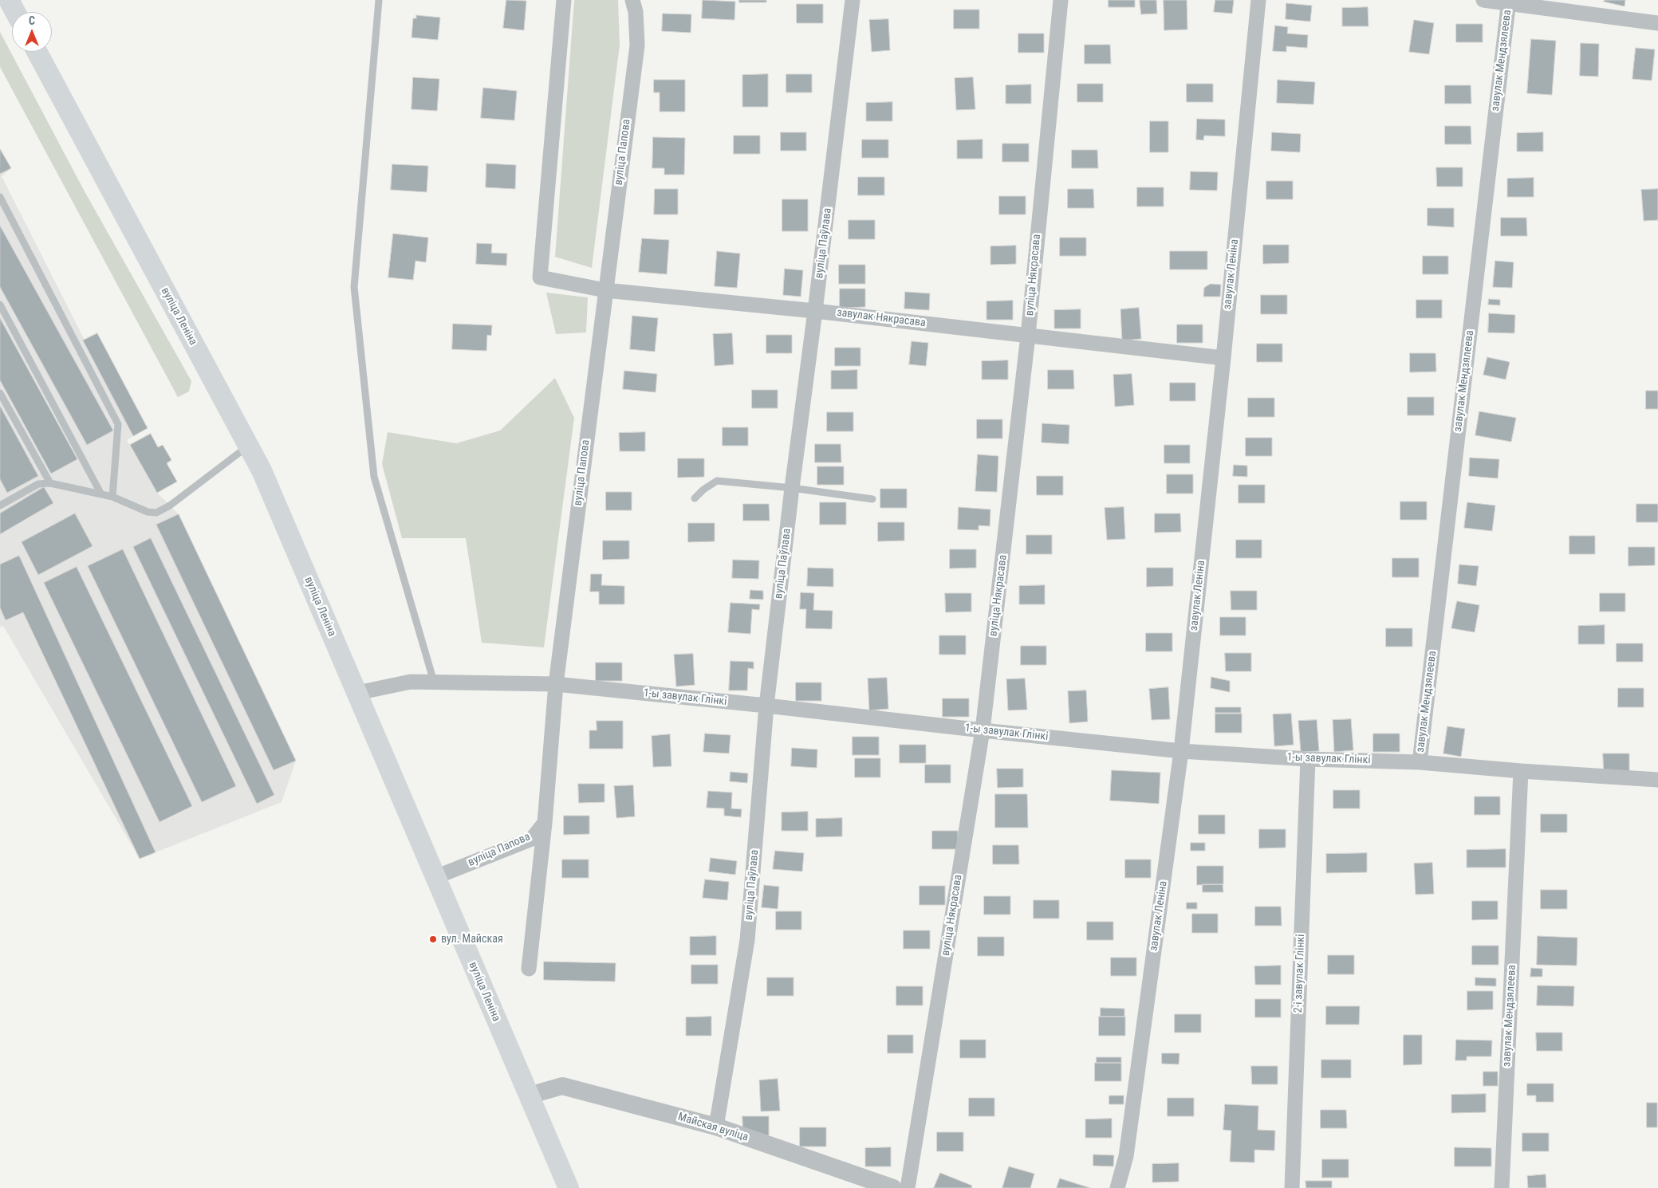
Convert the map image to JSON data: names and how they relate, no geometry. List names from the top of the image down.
{
  "streets": {
    "main road": ["вуліца Леніна"],
    "street": [
      "завулак Мендзялеева",
      "вуліца Папова",
      "вуліца Паўлава",
      "завулак Леніна",
      "вуліца Някрасава",
      "завулак Някрасава",
      "1-ы завулак Глінкі",
      "2-і завулак Глінкі",
      "Майская вуліца"
    ]
  },
  "crossings": [
    ["завулак Мендзялеева", "1-ы завулак Глінкі"],
    ["вуліца Папова", "вуліца Леніна"],
    ["вуліца Папова", "завулак Някрасава"],
    ["вуліца Папова", "1-ы завулак Глінкі"],
    ["вуліца Паўлава", "завулак Някрасава"],
    ["вуліца Паўлава", "1-ы завулак Глінкі"],
    ["вуліца Паўлава", "Майская вуліца"],
    ["завулак Леніна", "завулак Някрасава"],
    ["завулак Леніна", "1-ы завулак Глінкі"],
    ["вуліца Някрасава", "завулак Някрасава"],
    ["вуліца Някрасава", "1-ы завулак Глінкі"],
    ["вуліца Леніна", "1-ы завулак Глінкі"],
    ["вуліца Леніна", "Майская вуліца"],
    ["1-ы завулак Глінкі", "2-і завулак Глінкі"]
  ],
  "places": ["вул. Майская"],
  "north": "top"
}
